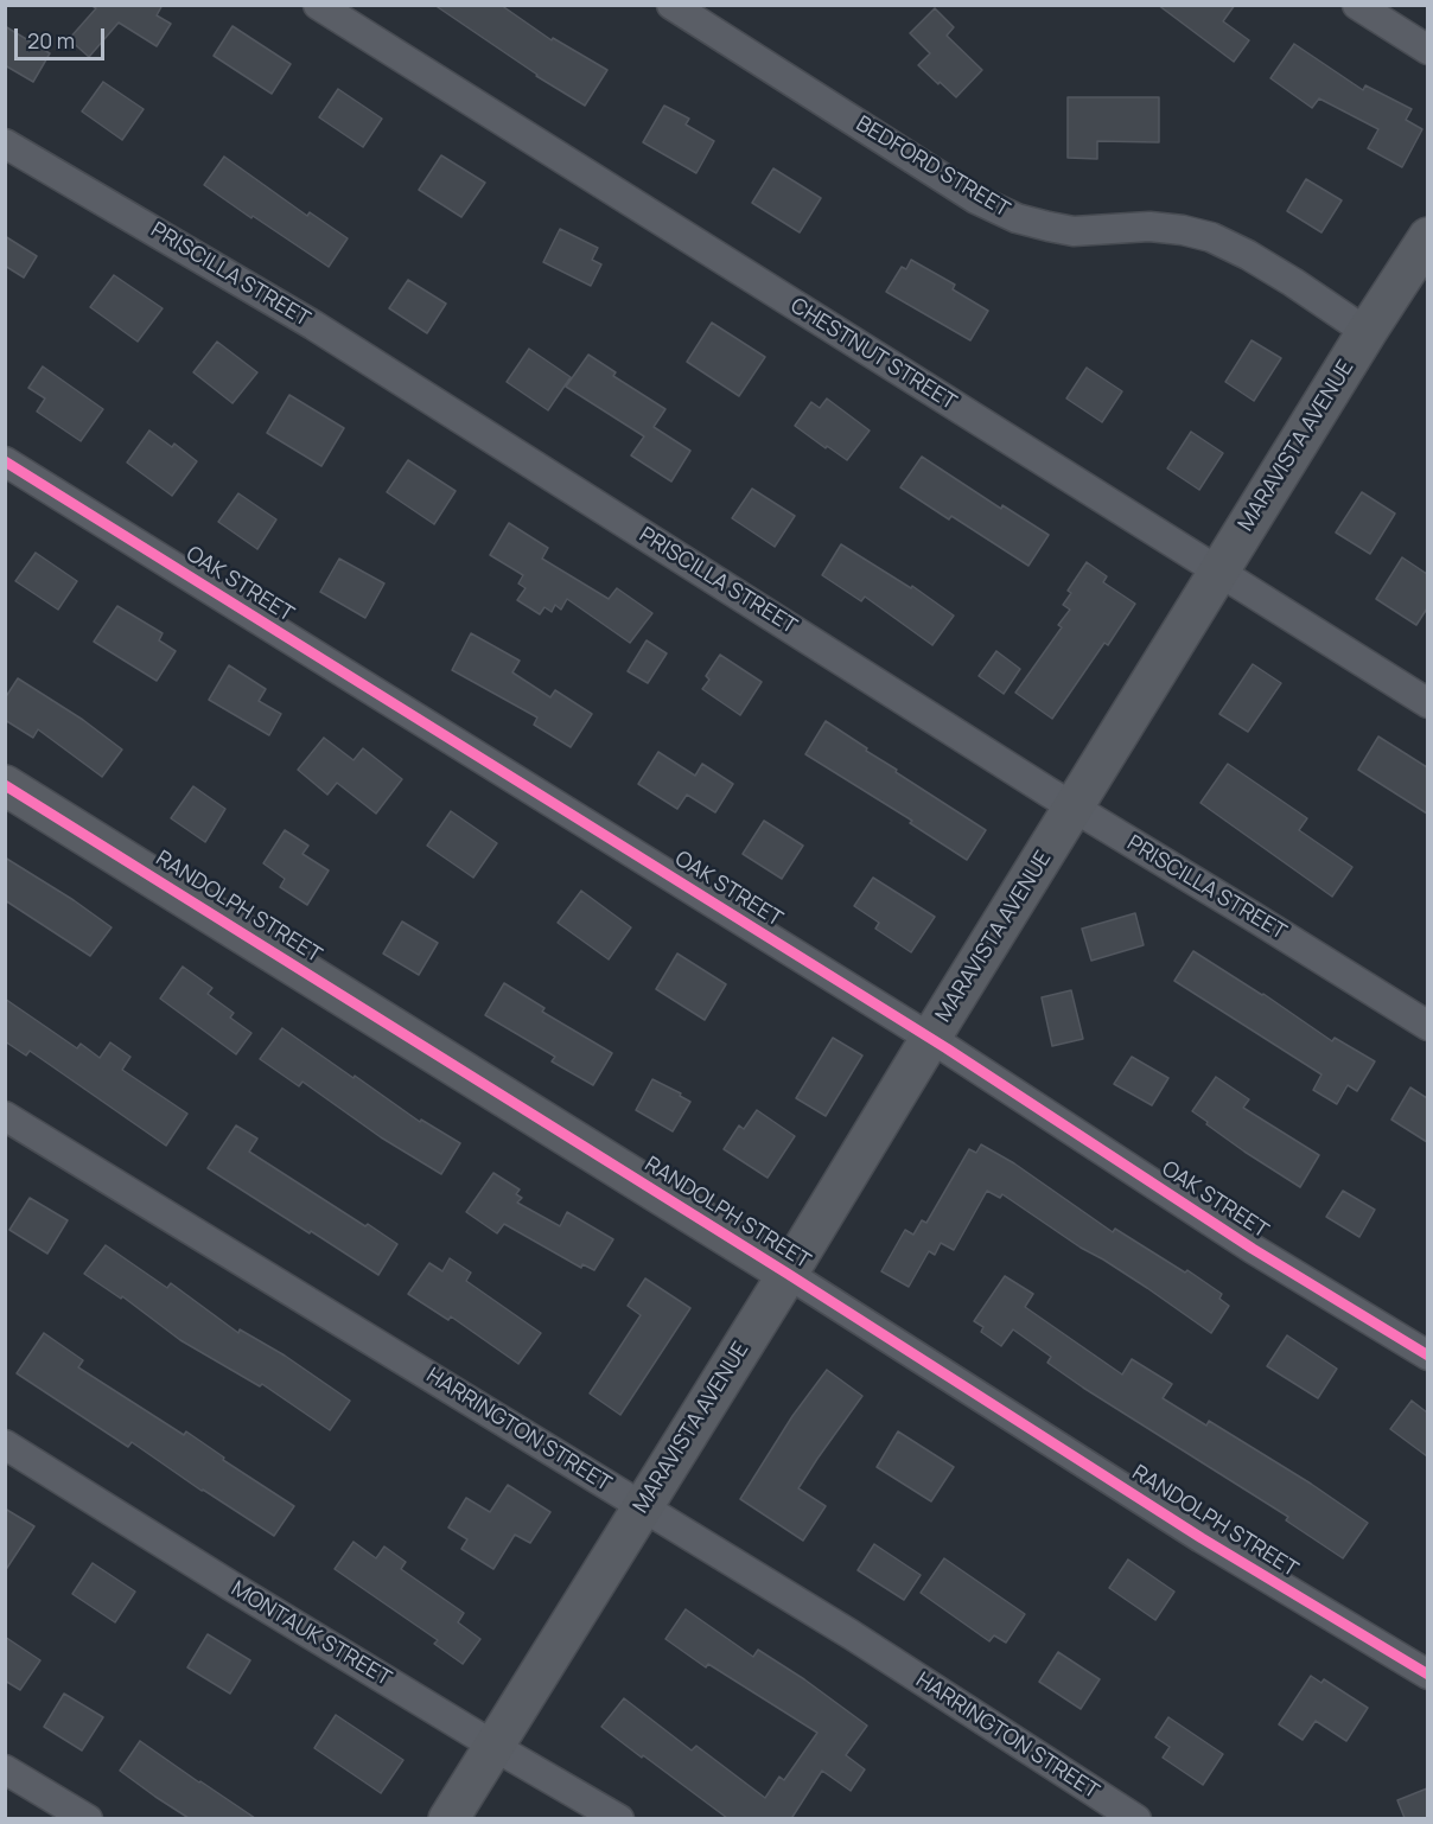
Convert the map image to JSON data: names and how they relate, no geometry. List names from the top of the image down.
{
  "streets": {
    "main road": ["MARAVISTA AVENUE", "RANDOLPH STREET"],
    "street": [
      "BEDFORD STREET",
      "PRISCILLA STREET",
      "CHESTNUT STREET",
      "OAK STREET",
      "HARRINGTON STREET",
      "MONTAUK STREET"
    ]
  },
  "crossings": [
    ["BEDFORD STREET", "MARAVISTA AVENUE"],
    ["PRISCILLA STREET", "MARAVISTA AVENUE"],
    ["CHESTNUT STREET", "MARAVISTA AVENUE"],
    ["MARAVISTA AVENUE", "OAK STREET"],
    ["MARAVISTA AVENUE", "RANDOLPH STREET"],
    ["MARAVISTA AVENUE", "HARRINGTON STREET"],
    ["MARAVISTA AVENUE", "MONTAUK STREET"]
  ],
  "scale_bar": "20 m"
}
